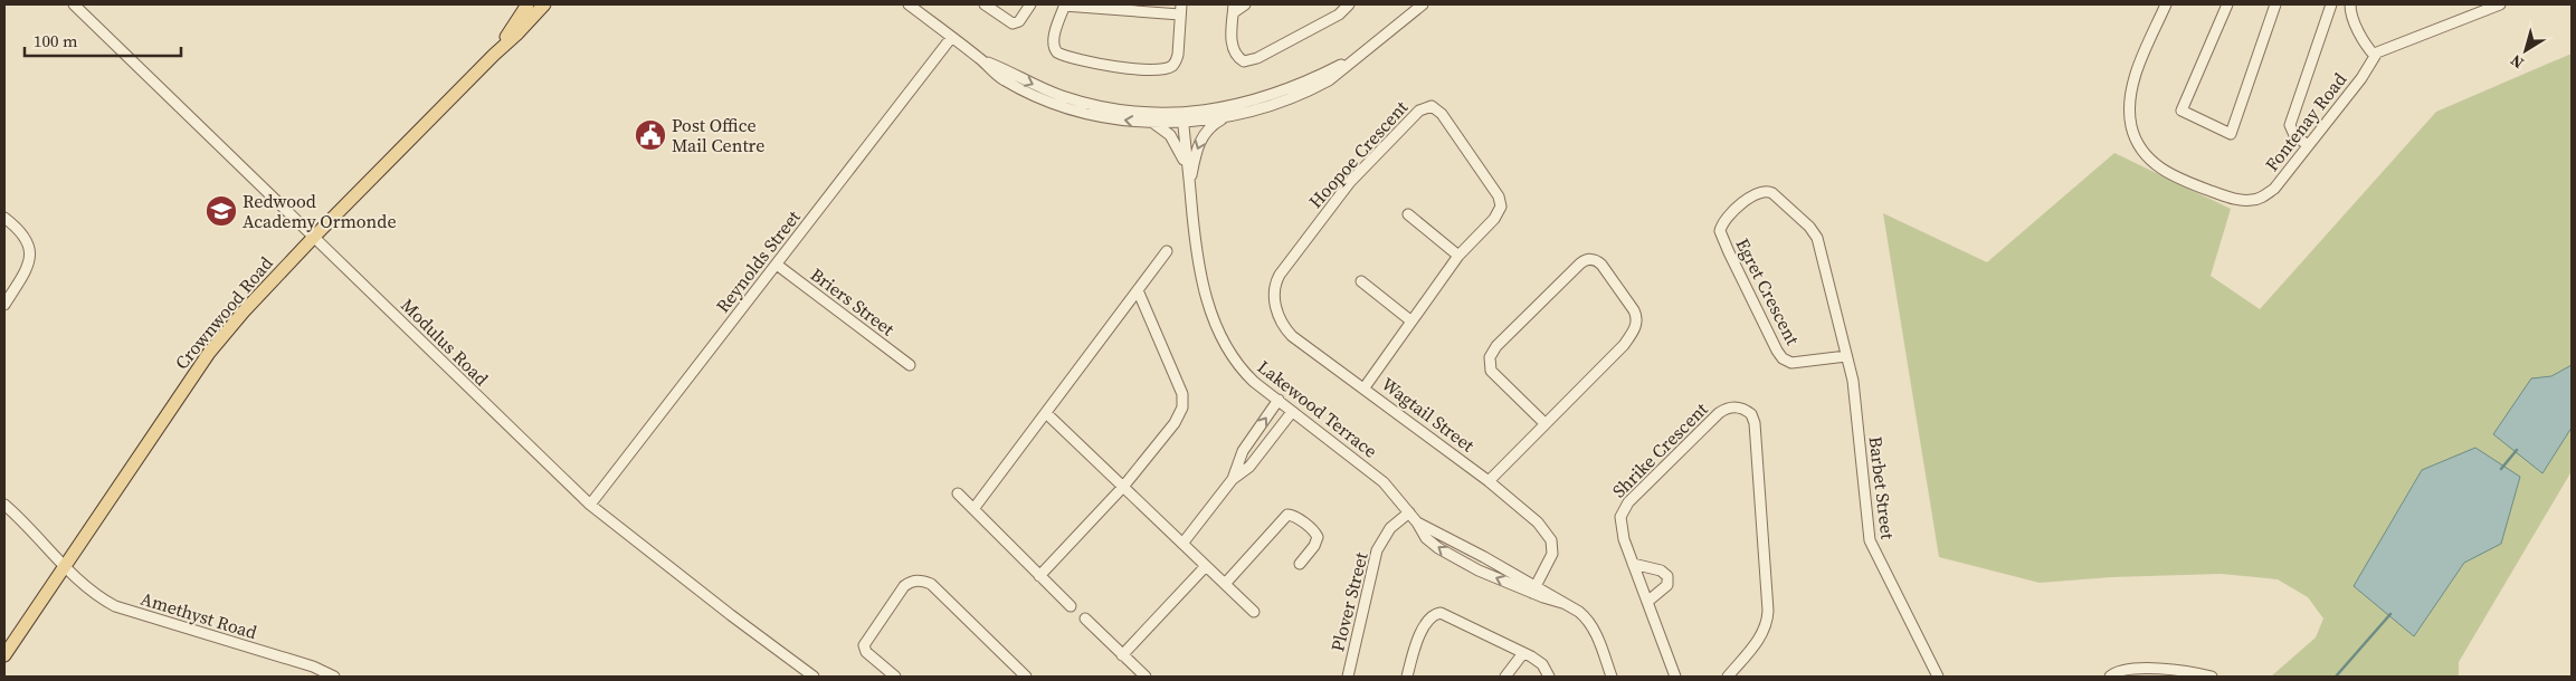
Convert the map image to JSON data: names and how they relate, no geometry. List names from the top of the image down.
{
  "streets": {
    "main road": ["Crownwood Road"],
    "street": [
      "Fontenay Road",
      "Hoopoe Crescent",
      "Reynolds Street",
      "Egret Crescent",
      "Briers Street",
      "Modulus Road",
      "Lakewood Terrace",
      "Wagtail Street",
      "Shrike Crescent",
      "Barbet Street",
      "Plover Street",
      "Amethyst Road"
    ]
  },
  "crossings": [
    ["Hoopoe Crescent", "Wagtail Street"],
    ["Reynolds Street", "Briers Street"],
    ["Reynolds Street", "Modulus Road"],
    ["Egret Crescent", "Barbet Street"],
    ["Crownwood Road", "Modulus Road"],
    ["Crownwood Road", "Amethyst Road"],
    ["Lakewood Terrace", "Wagtail Street"],
    ["Lakewood Terrace", "Plover Street"]
  ],
  "places": {
    "public building": ["Post Office Mail Centre"],
    "school or university": ["Redwood Academy Ormonde"]
  },
  "scale_bar": "100 m",
  "north": "bottom left"
}
